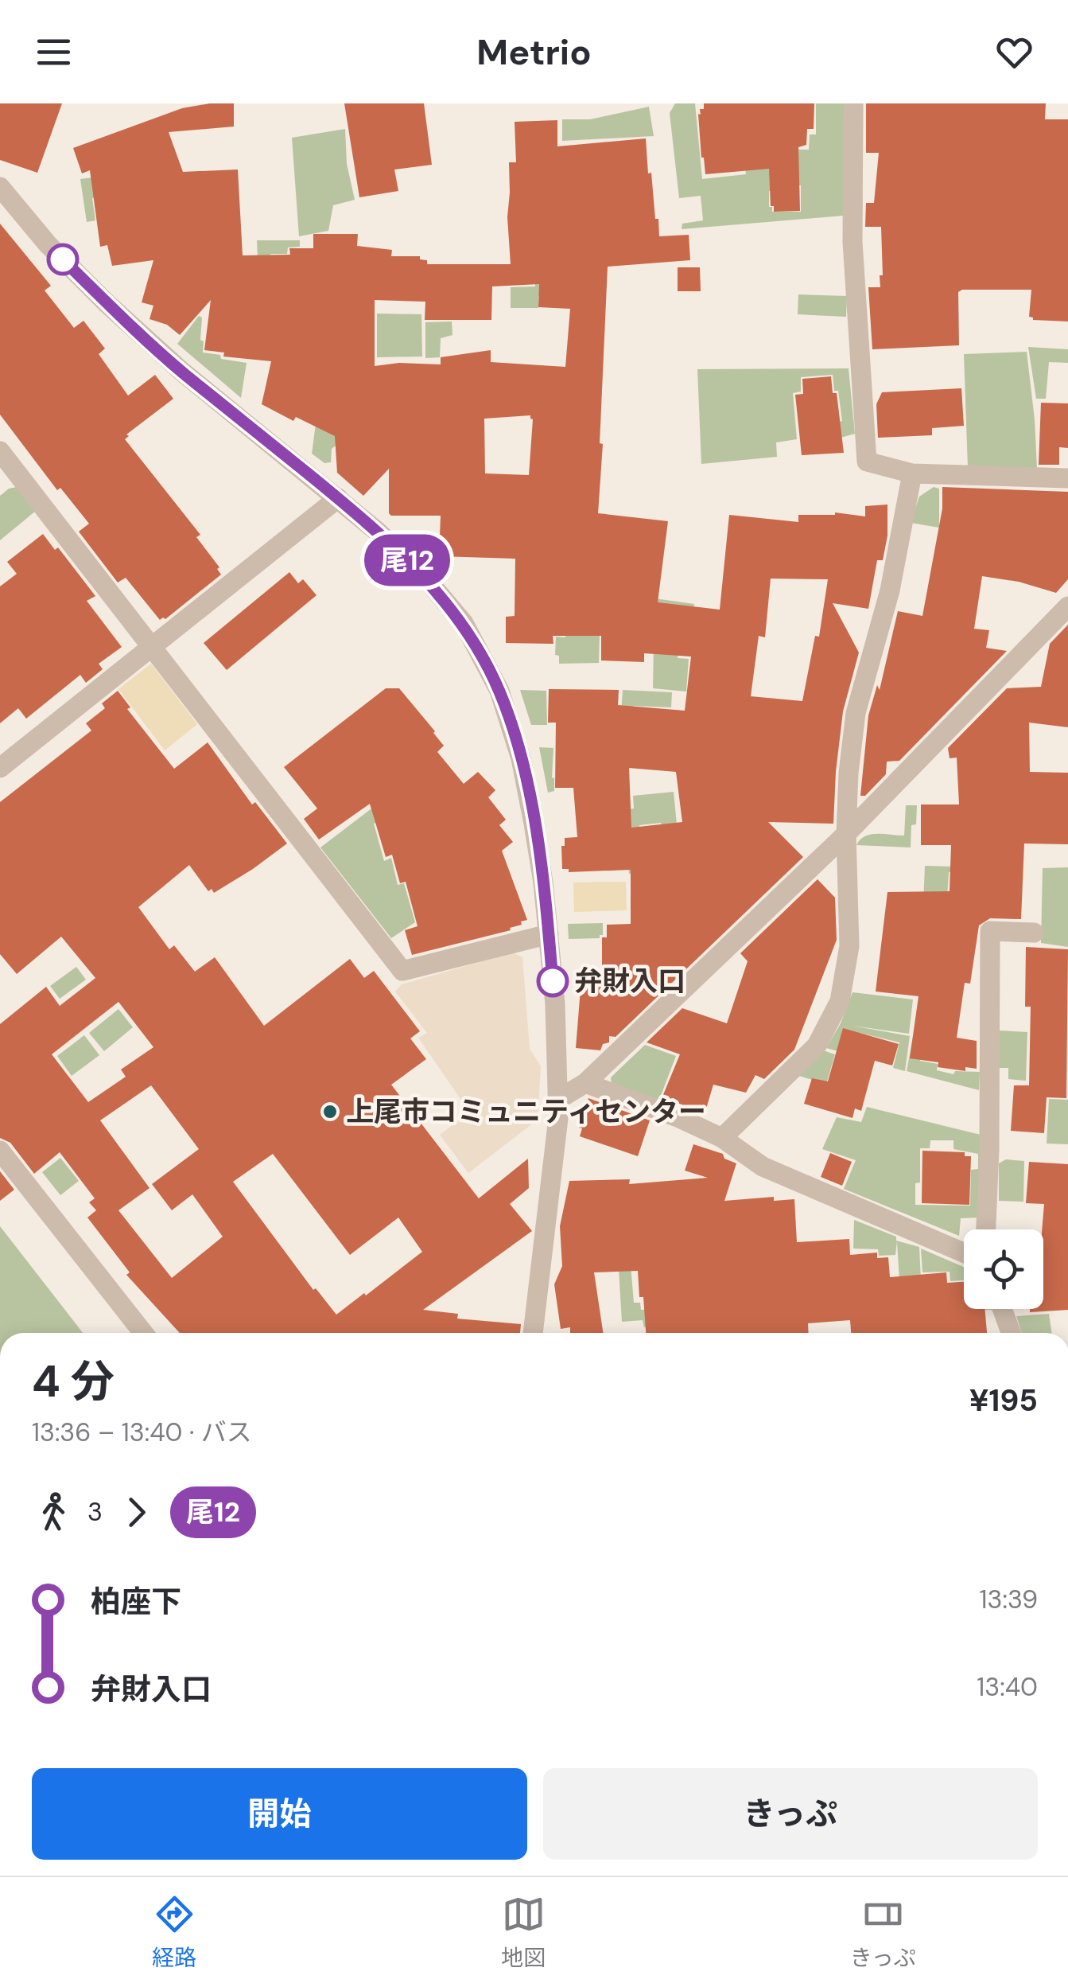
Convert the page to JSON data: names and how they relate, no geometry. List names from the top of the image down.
{
  "places": ["弁財入口", "上尾市コミュニティセンター"],
  "lines": ["bus line 尾12"],
  "page": {
    "header": "Metrio",
    "on_map": "尾12",
    "heading": ["4 分", "13:36 – 13:40 · バス", "¥195"],
    "legs": ["3", "尾12"],
    "list": [
      {
        "name": "柏座下",
        "value": "13:39"
      },
      {
        "name": "弁財入口",
        "value": "13:40"
      }
    ],
    "buttons": ["開始", "きっぷ"],
    "tabs": ["経路", "地図", "きっぷ"]
  }
}
